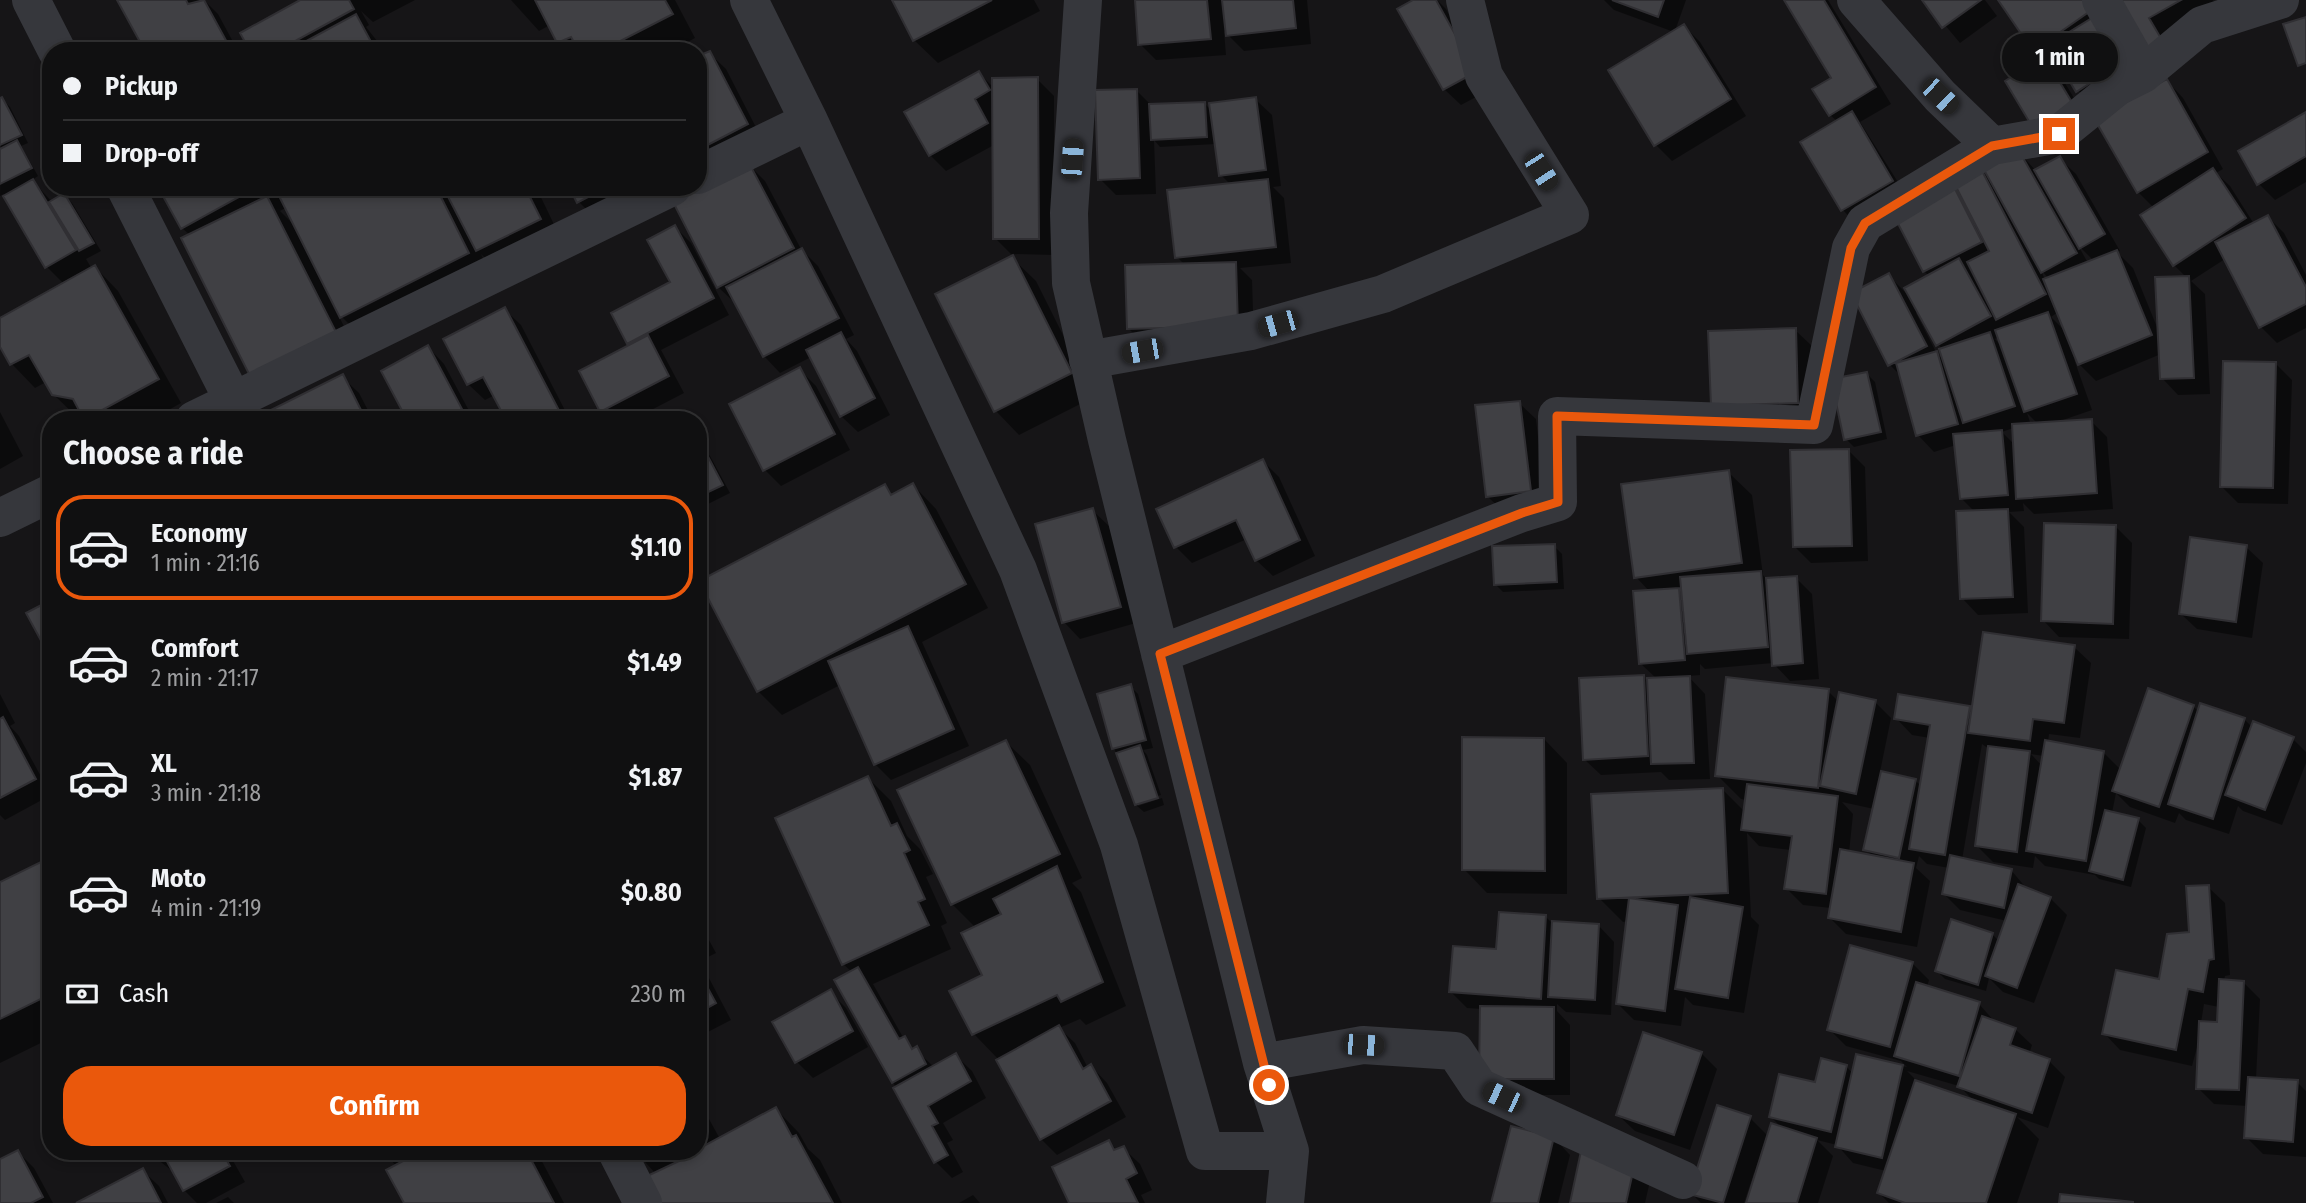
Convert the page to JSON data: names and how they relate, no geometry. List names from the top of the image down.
{
  "page": {
    "bubble": "1 min",
    "banner": ["Pickup", "Drop-off"],
    "heading": "Choose a ride",
    "list": [
      {
        "name": "Economy",
        "note": "1 min · 21:16",
        "value": "$1.10"
      },
      {
        "name": "Comfort",
        "note": "2 min · 21:17",
        "value": "$1.49"
      },
      {
        "name": "XL",
        "note": "3 min · 21:18",
        "value": "$1.87"
      },
      {
        "name": "Moto",
        "note": "4 min · 21:19",
        "value": "$0.80"
      }
    ],
    "pay": ["Cash", "230 m"],
    "buttons": "Confirm"
  }
}
